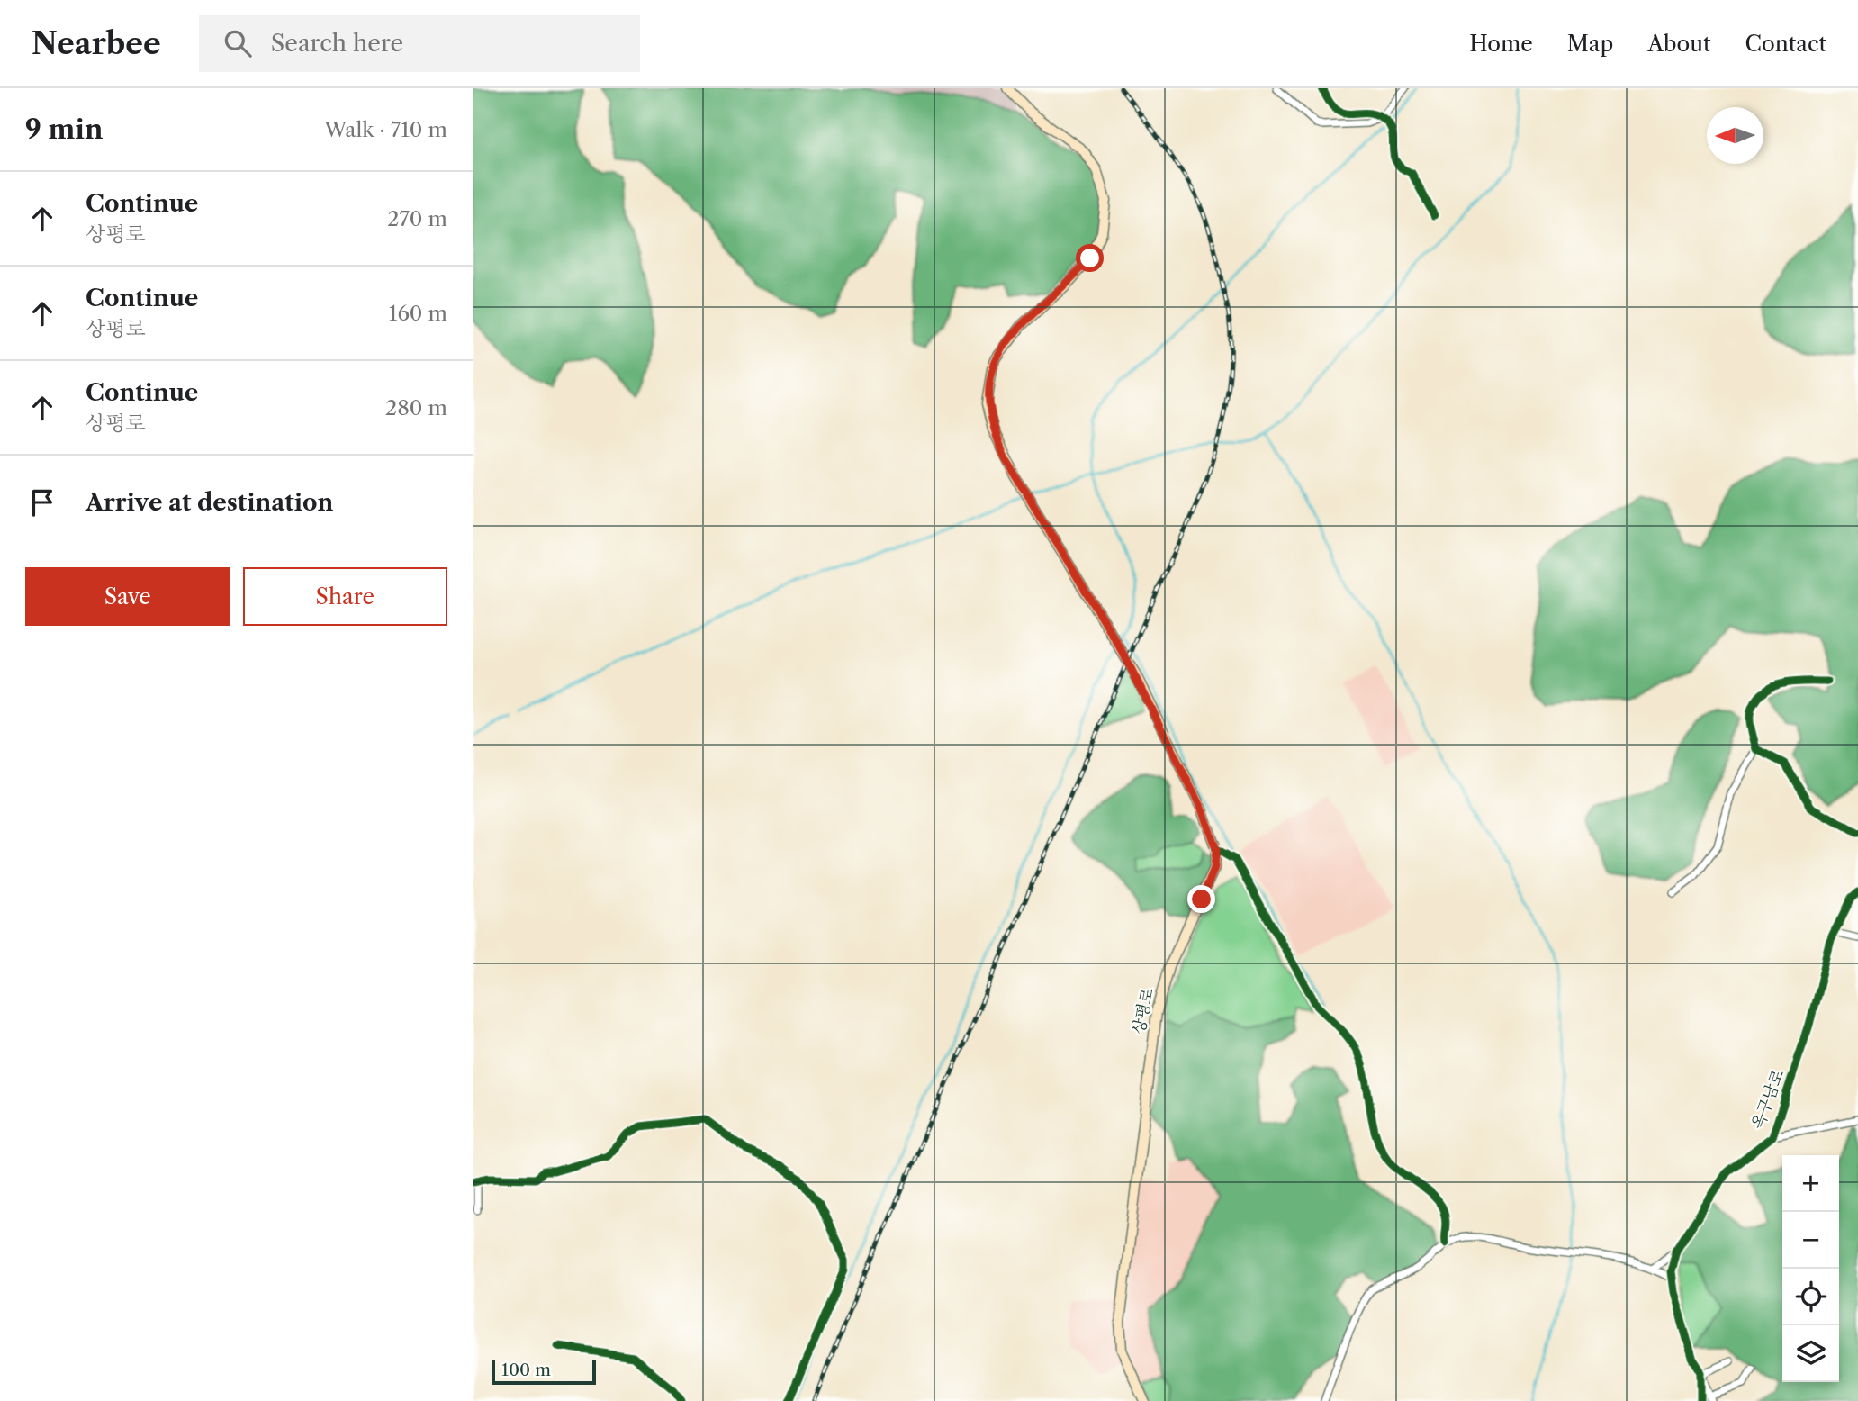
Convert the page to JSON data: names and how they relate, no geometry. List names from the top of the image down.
{
  "streets": {
    "main road": ["상평로"],
    "street": ["옥구남로"]
  },
  "scale_bar": "100 m",
  "north": "left",
  "page": {
    "header": "Nearbee",
    "search": "Search here",
    "nav": [
      "Home",
      "Map",
      "About",
      "Contact"
    ],
    "heading": ["9 min", "Walk · 710 m"],
    "list": [
      ["Continue", "상평로", "270 m"],
      ["Continue", "상평로", "160 m"],
      ["Continue", "상평로", "280 m"],
      "Arrive at destination"
    ],
    "buttons": ["Save", "Share"],
    "map_buttons": ["+", "−"],
    "scale": "100 m"
  }
}
